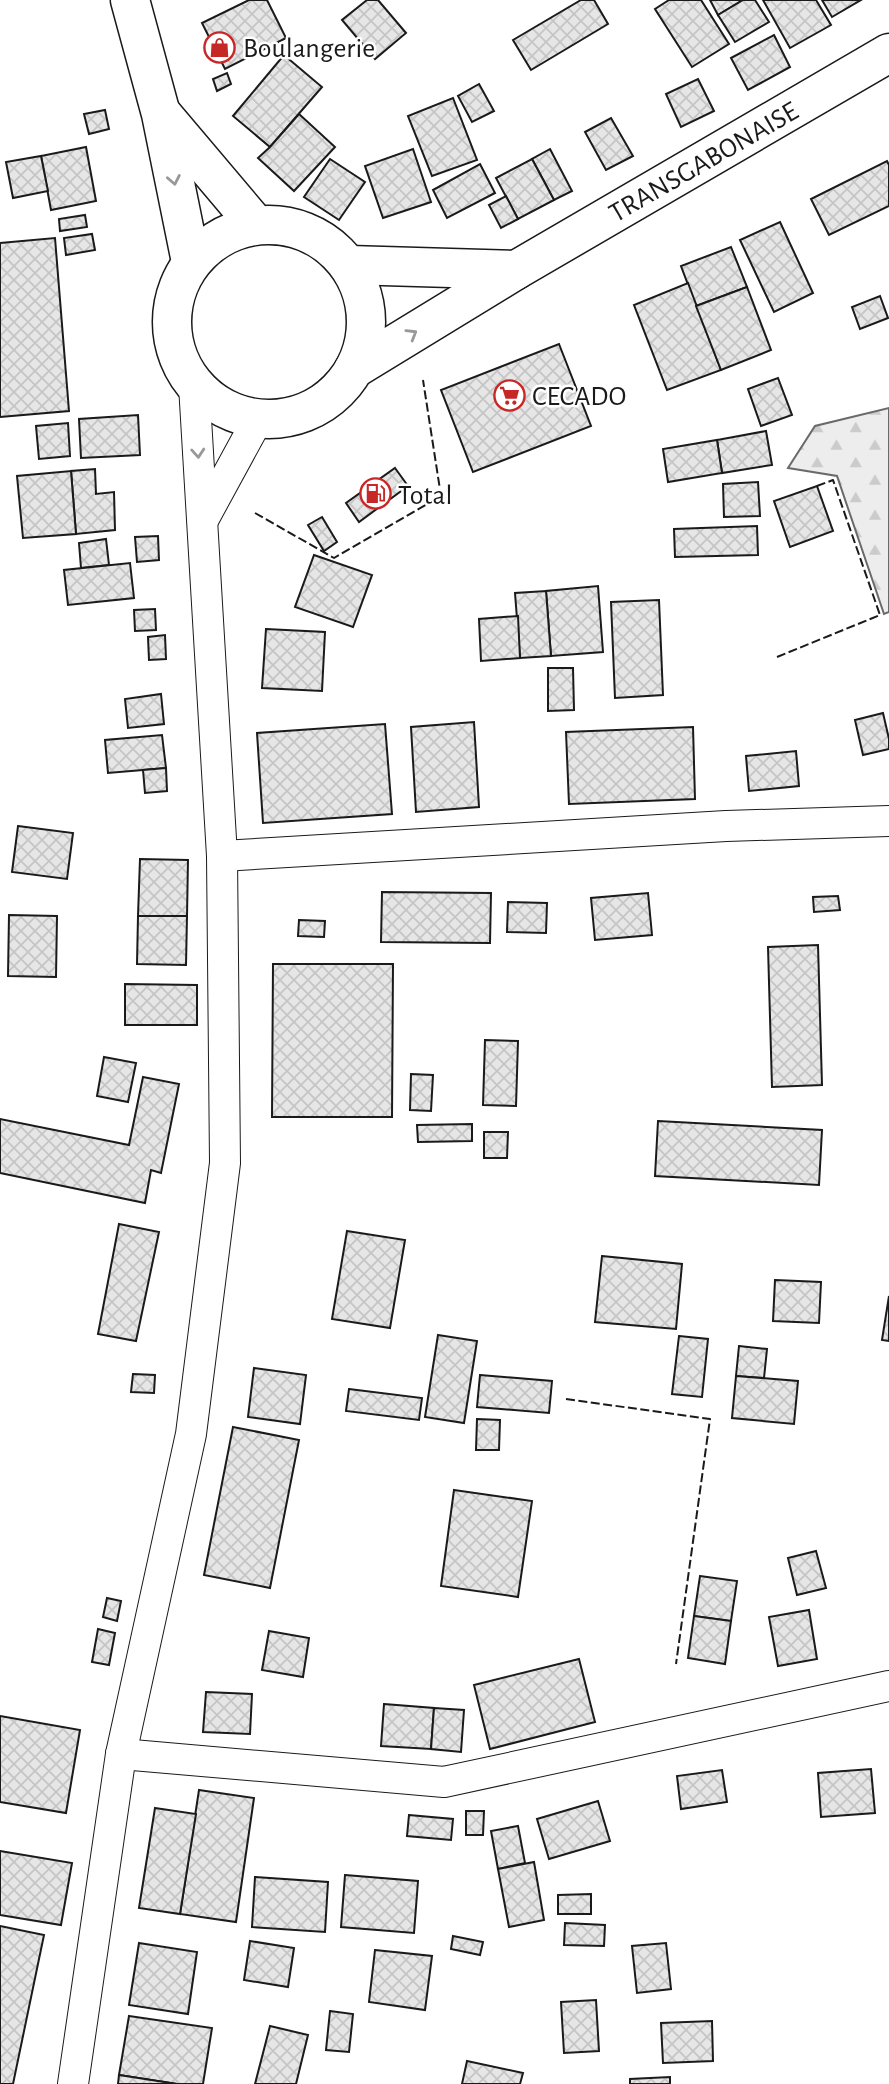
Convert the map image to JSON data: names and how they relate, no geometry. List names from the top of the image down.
{
  "streets": {
    "highway": ["TRANSGABONAISE"]
  },
  "places": {
    "shop": ["Boulangerie"],
    "supermarket": ["CECADO"],
    "fuel station": ["Total"]
  }
}
